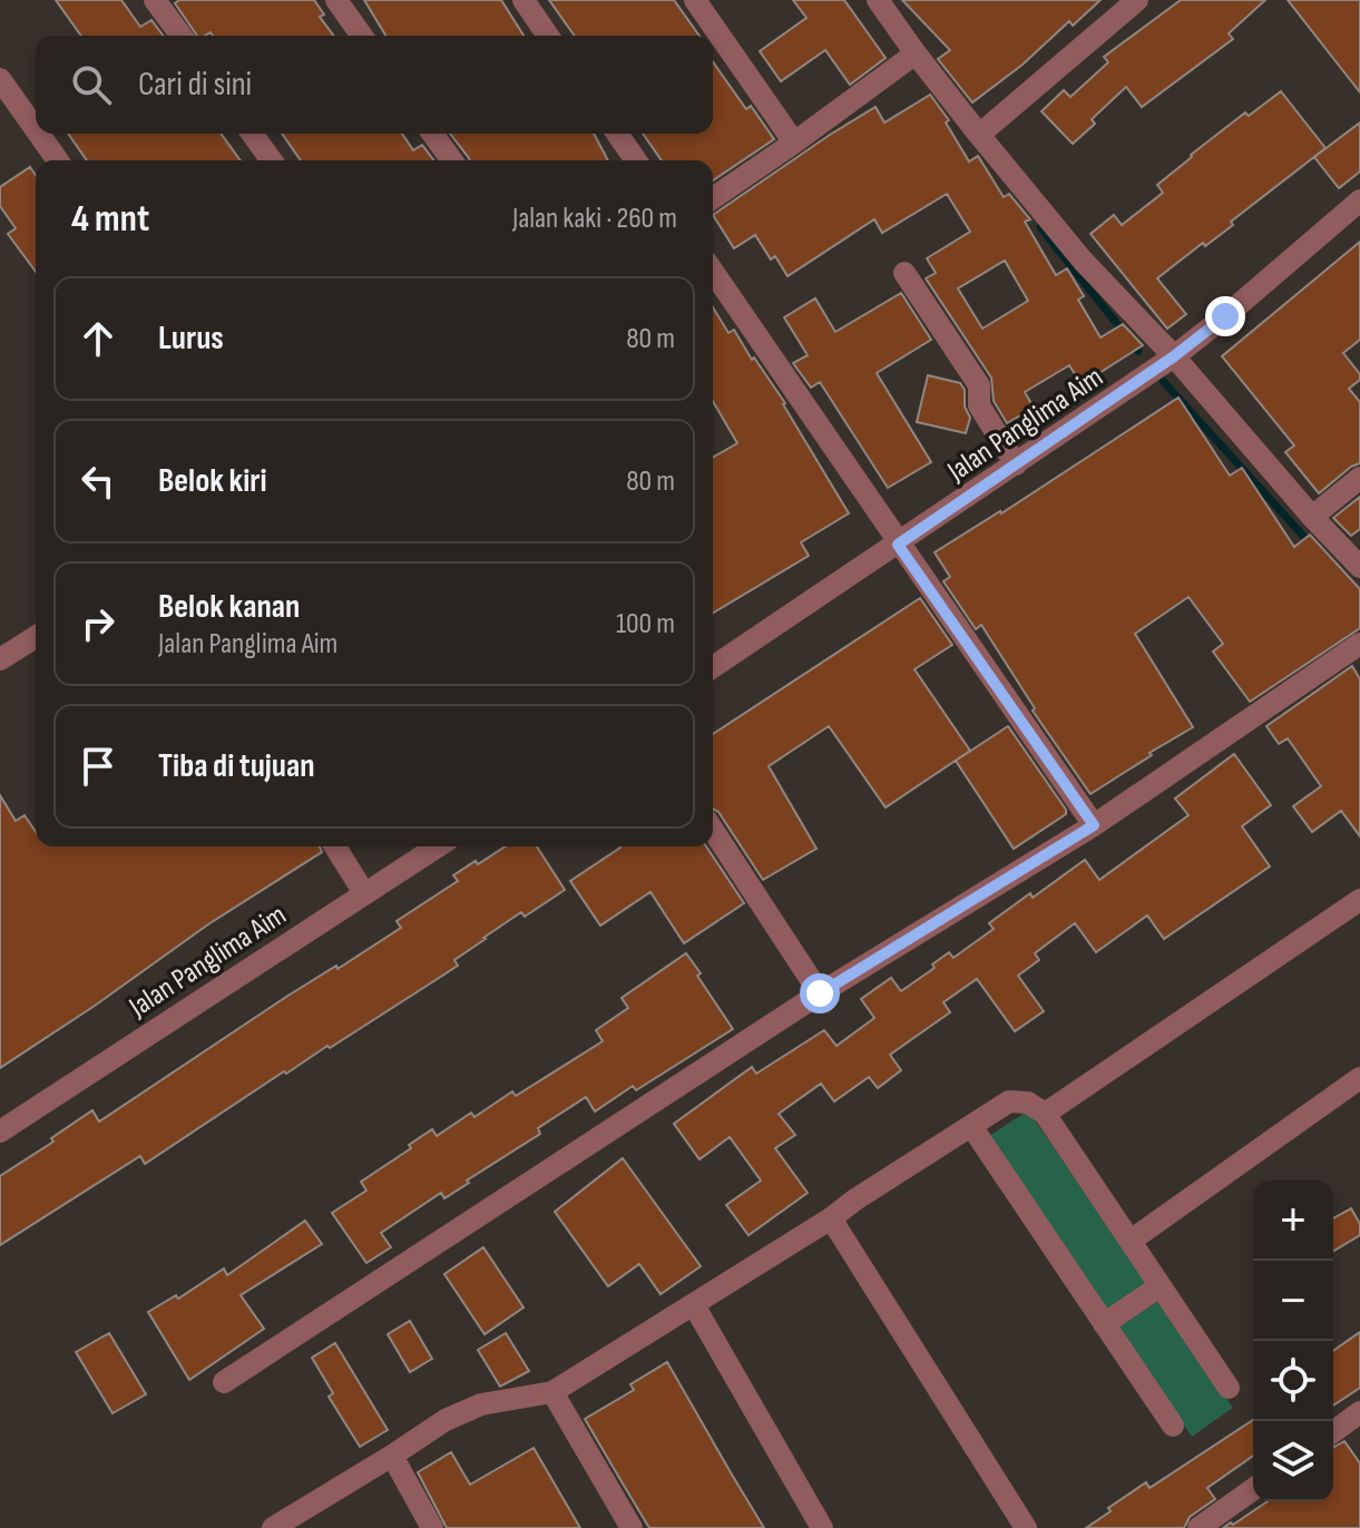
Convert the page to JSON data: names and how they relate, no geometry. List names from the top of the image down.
{
  "streets": {
    "street": ["Jalan Panglima Aim"]
  },
  "page": {
    "search": "Cari di sini",
    "heading": ["4 mnt", "Jalan kaki · 260 m"],
    "list": [
      ["Lurus", "80 m"],
      ["Belok kiri", "80 m"],
      ["Belok kanan", "Jalan Panglima Aim", "100 m"],
      "Tiba di tujuan"
    ],
    "map_buttons": ["+", "−"]
  }
}
